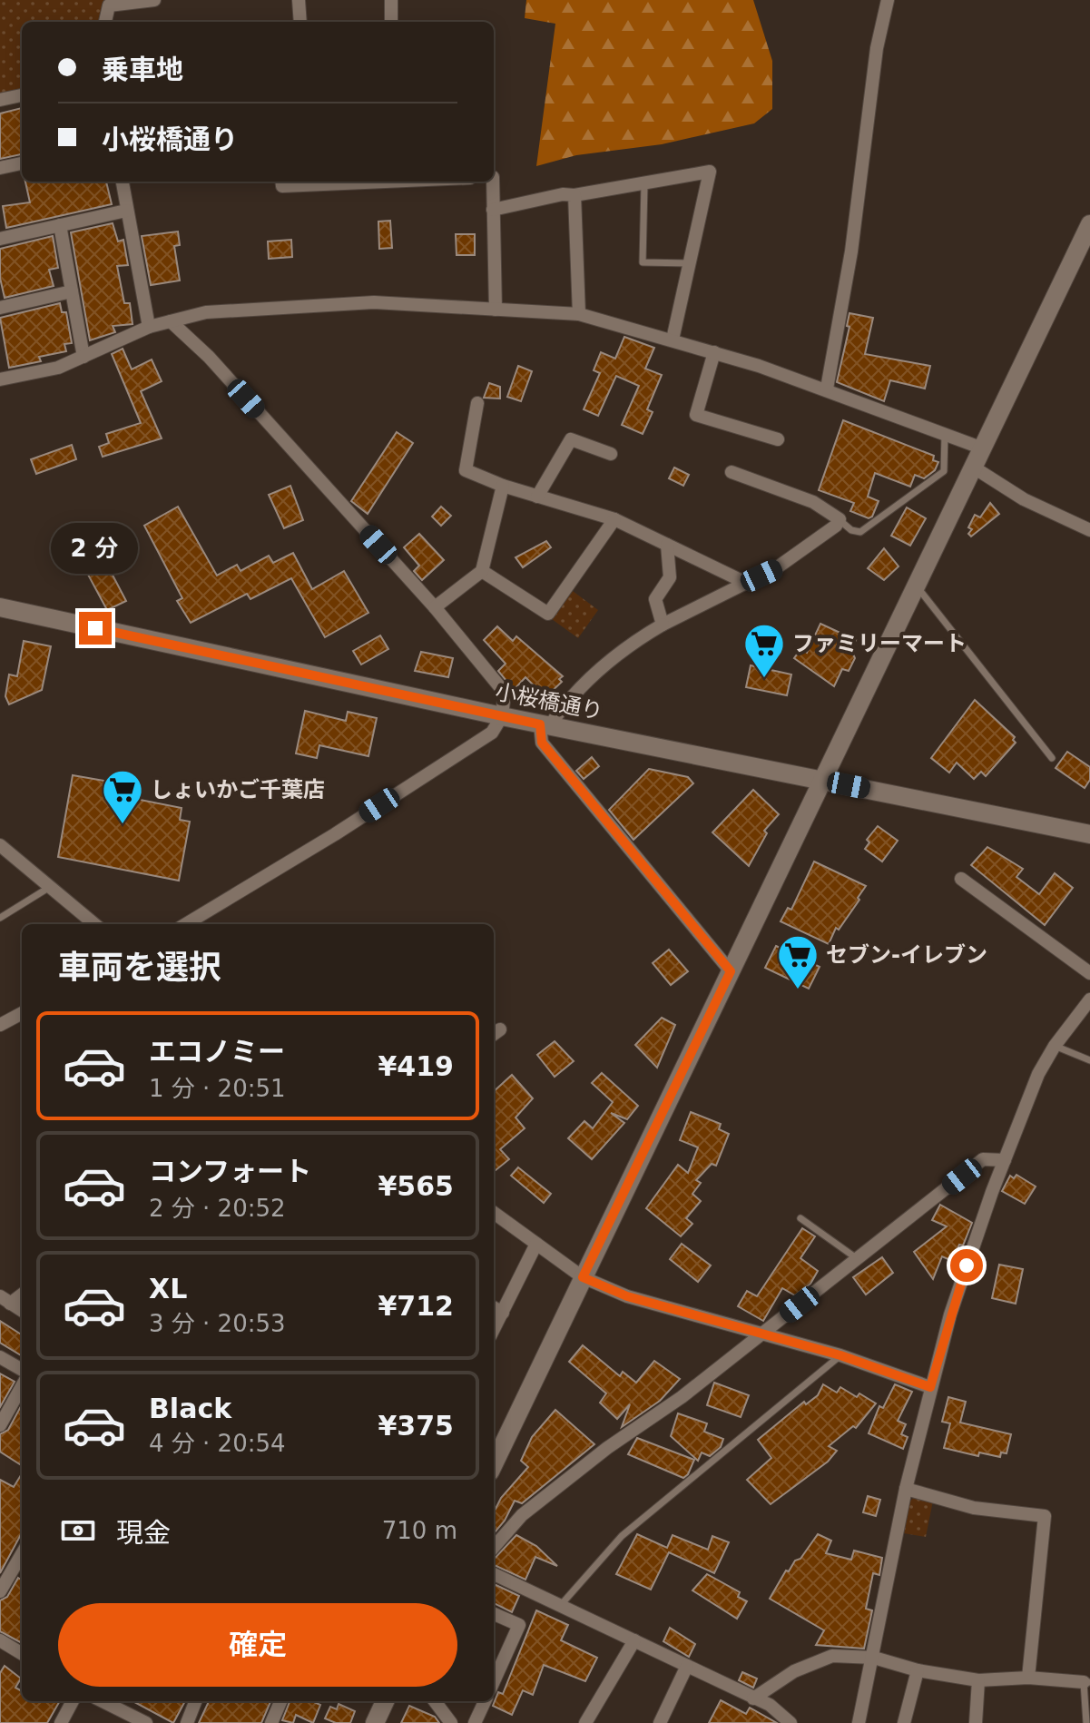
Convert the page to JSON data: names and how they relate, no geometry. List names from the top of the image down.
{
  "streets": {
    "street": ["小桜橋通り"]
  },
  "places": {
    "supermarket": ["ファミリーマート", "しょいかご千葉店", "セブン-イレブン"]
  },
  "page": {
    "banner": ["乗車地", "小桜橋通り"],
    "bubble": "2 分",
    "heading": "車両を選択",
    "list": [
      {
        "name": "エコノミー",
        "note": "1 分 · 20:51",
        "value": "¥419"
      },
      {
        "name": "コンフォート",
        "note": "2 分 · 20:52",
        "value": "¥565"
      },
      {
        "name": "XL",
        "note": "3 分 · 20:53",
        "value": "¥712"
      },
      {
        "name": "Black",
        "note": "4 分 · 20:54",
        "value": "¥375"
      }
    ],
    "pay": ["現金", "710 m"],
    "buttons": "確定"
  }
}
